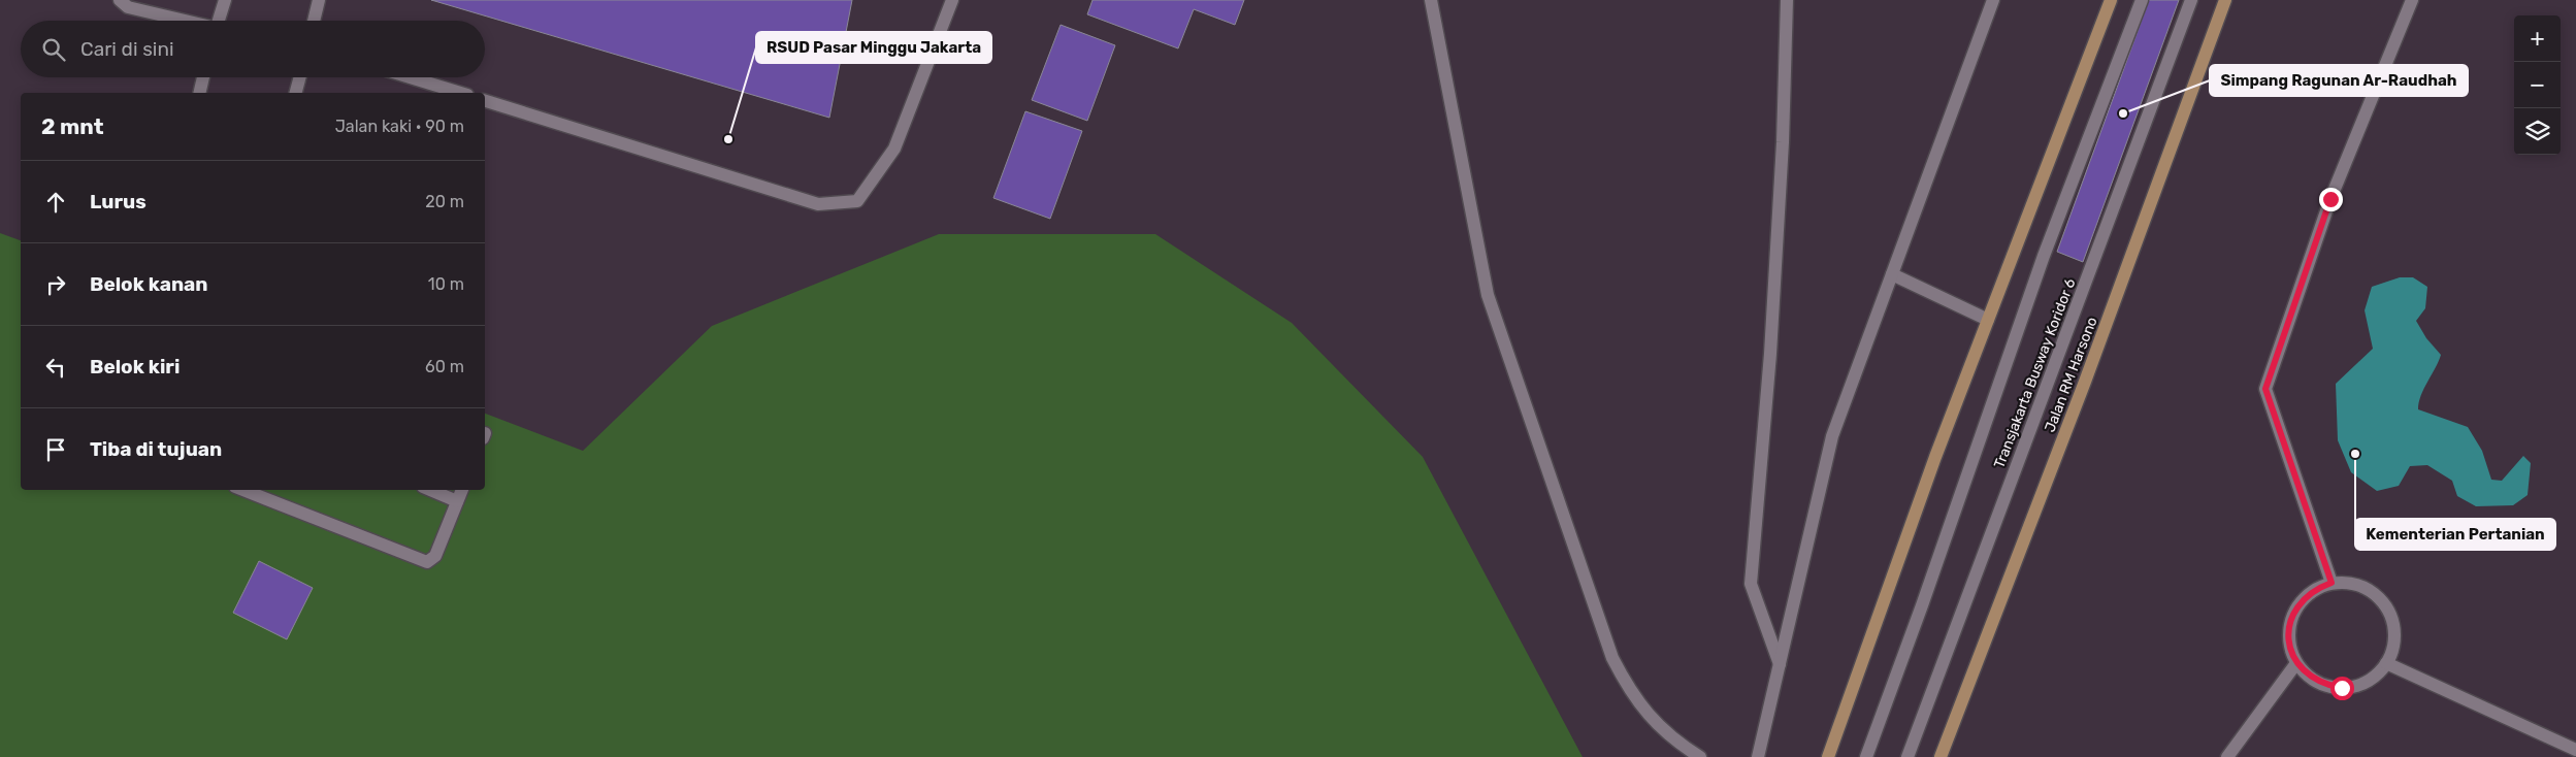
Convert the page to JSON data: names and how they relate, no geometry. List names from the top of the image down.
{
  "streets": {
    "main road": ["Jalan RM Harsono"],
    "lane": ["Transjakarta Busway Koridor 6"]
  },
  "places": ["Simpang Ragunan Ar-Raudhah", "RSUD Pasar Minggu Jakarta", "Kementerian Pertanian"],
  "page": {
    "map_buttons": ["+", "−"],
    "search": "Cari di sini",
    "heading": ["2 mnt", "Jalan kaki · 90 m"],
    "list": [
      ["Lurus", "20 m"],
      ["Belok kanan", "10 m"],
      ["Belok kiri", "60 m"],
      "Tiba di tujuan"
    ]
  }
}
